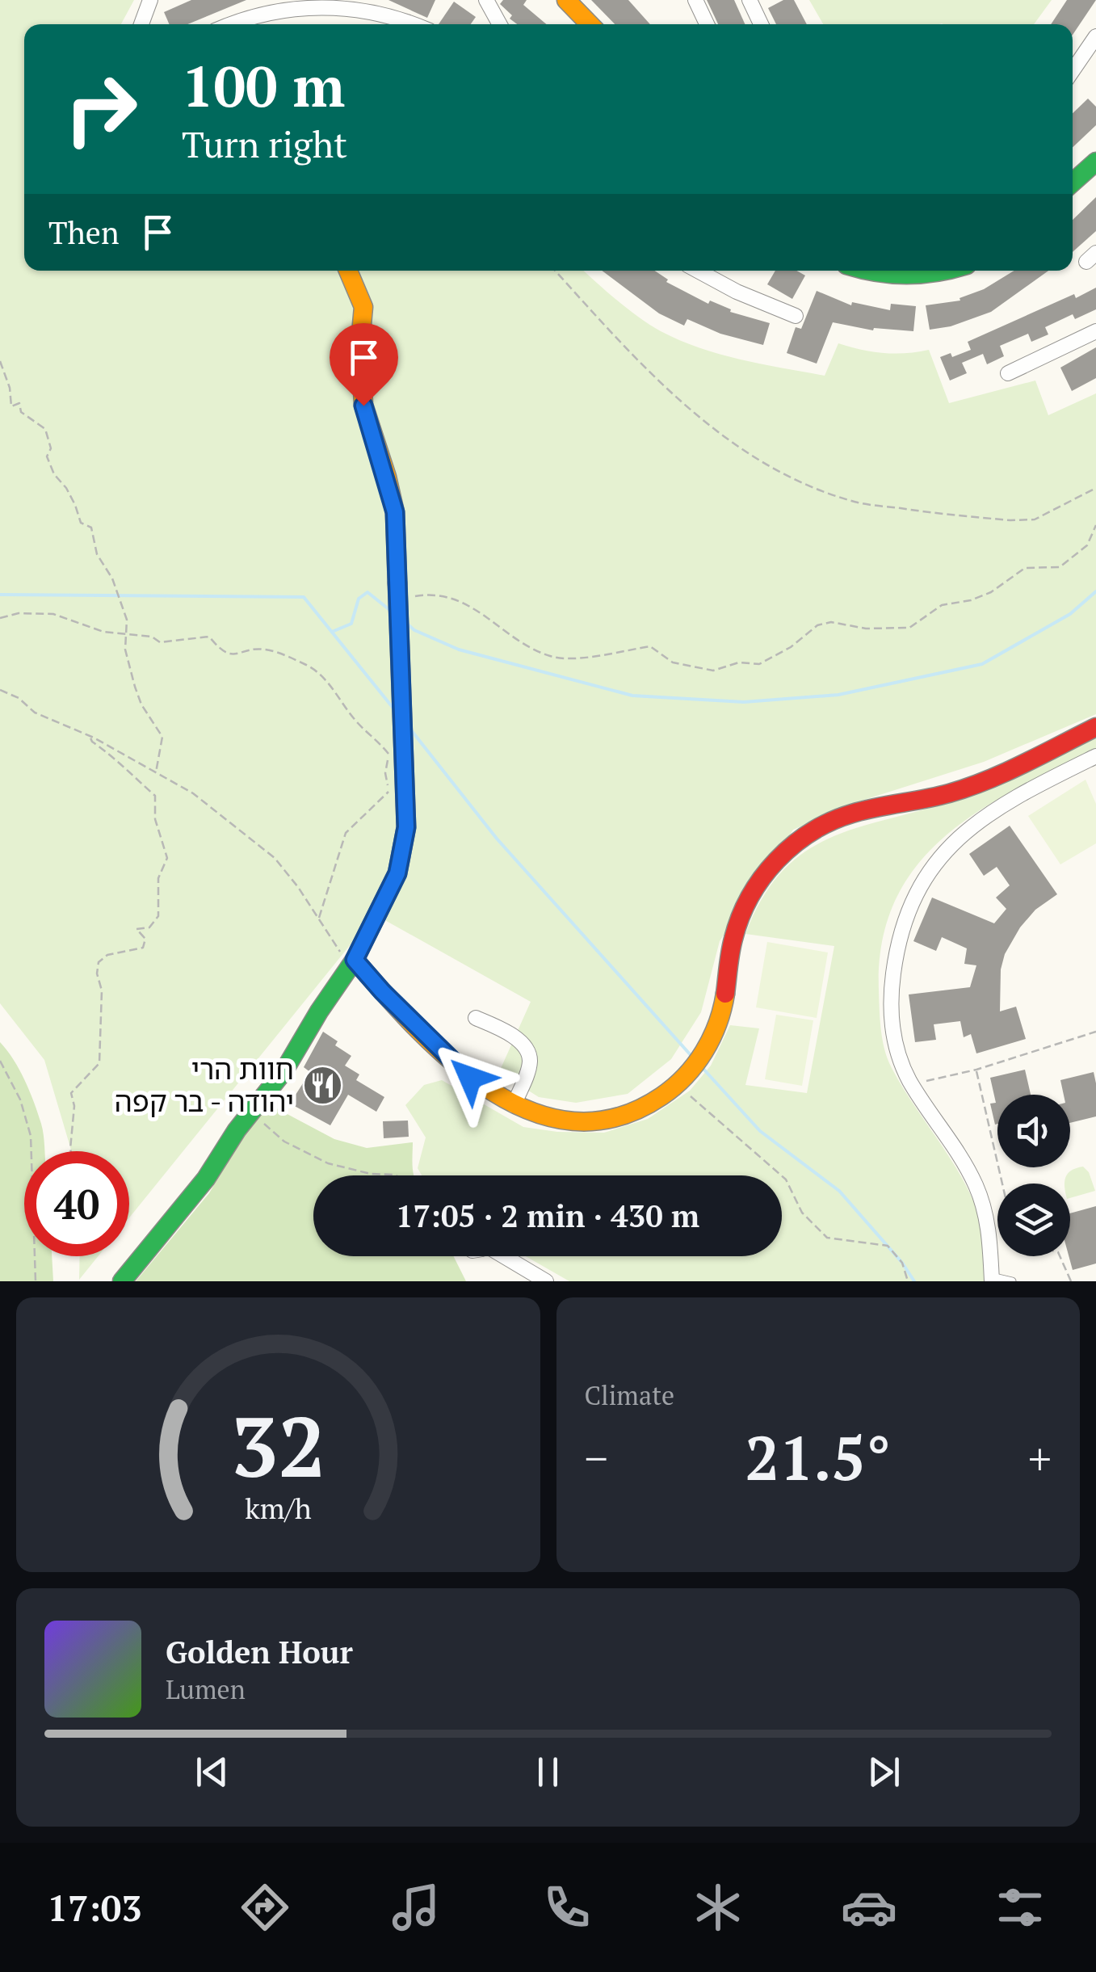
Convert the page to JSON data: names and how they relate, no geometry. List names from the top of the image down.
{
  "places": {
    "restaurant": ["חוות הרי יהודה - בר קפה"]
  },
  "page": {
    "turn": ["100 m", "Turn right"],
    "then": "Then",
    "limit": "40",
    "trip": "17:05 · 2 min · 430 m",
    "tile": "Climate",
    "heat": ["−", "21.5°", "+"],
    "song": ["Golden Hour", "Lumen"],
    "tabs": "17:03",
    "gauge": ["32", "km/h"]
  }
}
